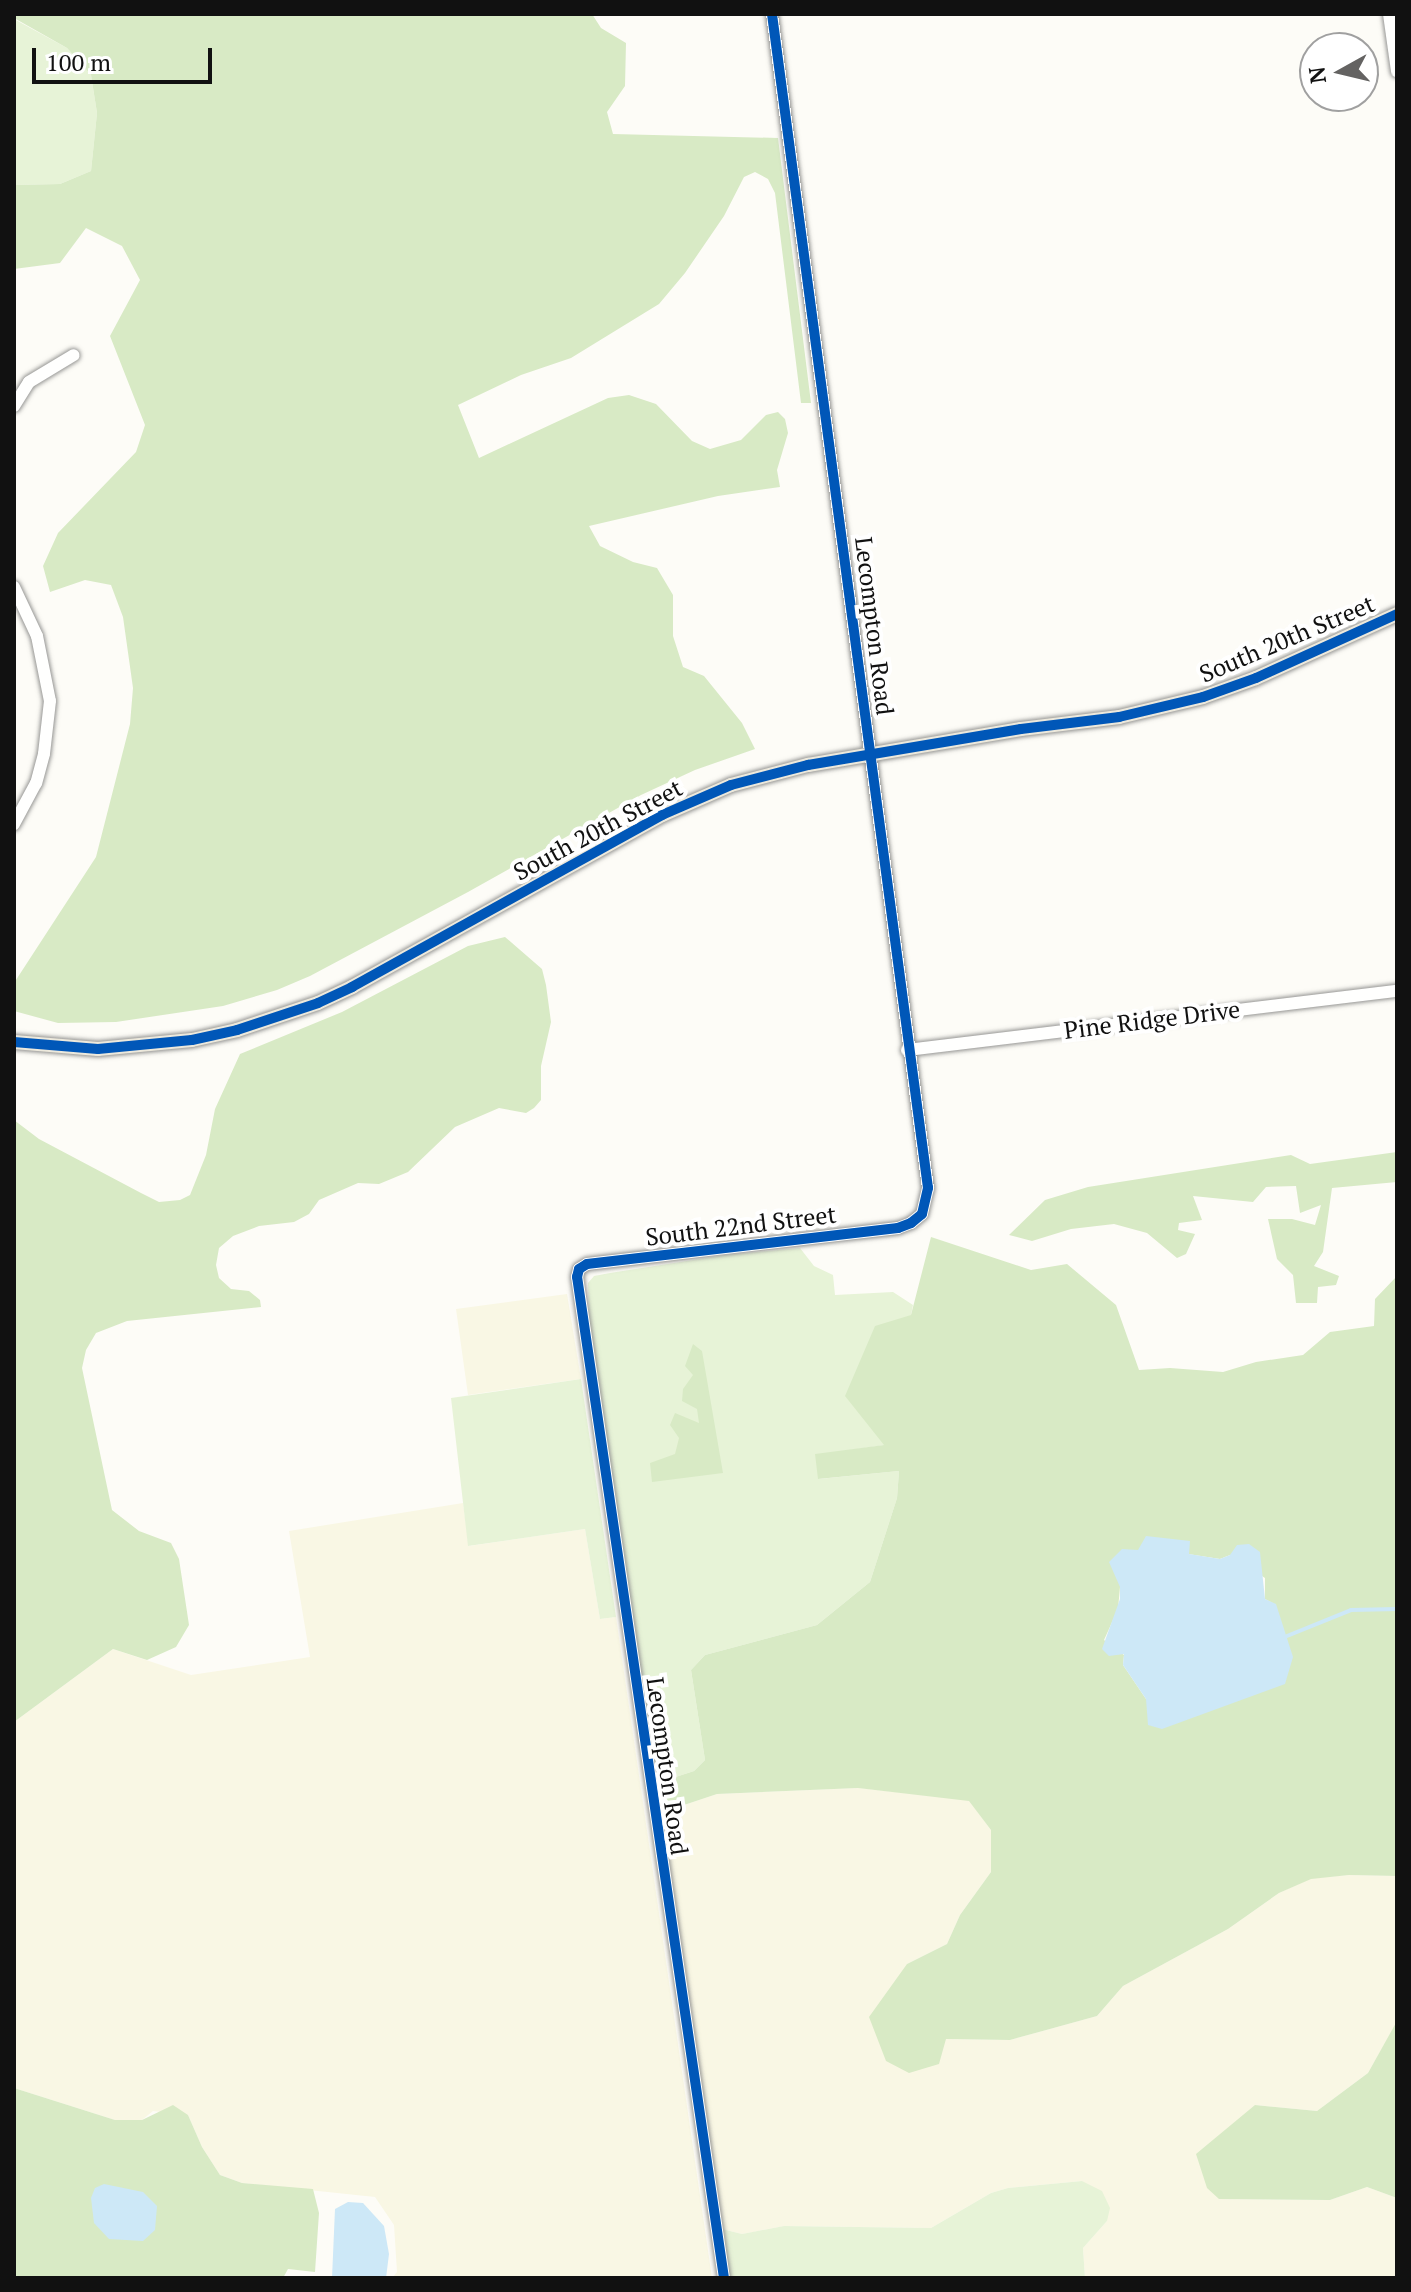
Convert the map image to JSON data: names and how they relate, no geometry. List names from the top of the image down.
{
  "streets": {
    "main road": ["South 20th Street"],
    "street": ["Lecompton Road", "Pine Ridge Drive", "South 22nd Street"]
  },
  "crossings": [
    ["Lecompton Road", "South 20th Street"],
    ["Lecompton Road", "Pine Ridge Drive"],
    ["Lecompton Road", "South 22nd Street"]
  ],
  "scale_bar": "100 m",
  "north": "left"
}
